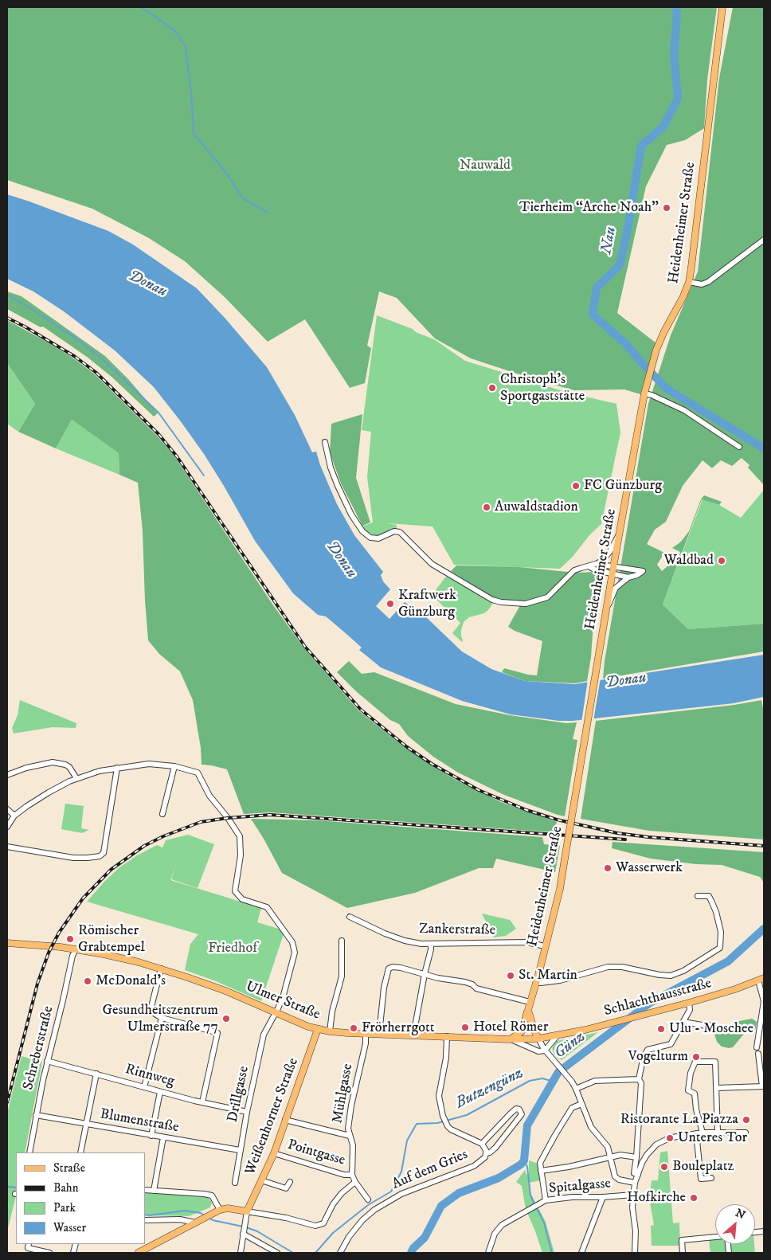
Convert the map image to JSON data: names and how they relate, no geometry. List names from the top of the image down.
{
  "streets": {
    "main road": [
      "Heidenheimer Straße",
      "Schlachthausstraße",
      "Ulmer Straße",
      "Weißenhorner Straße"
    ],
    "street": [
      "Zankerstraße",
      "Schreberstraße",
      "Rinnweg",
      "Mühlgasse",
      "Drillgasse",
      "Blumenstraße",
      "Pointgasse",
      "Auf dem Gries",
      "Spitalgasse"
    ]
  },
  "crossings": [
    ["Heidenheimer Straße", "Zankerstraße"],
    ["Heidenheimer Straße", "Ulmer Straße"],
    ["Schlachthausstraße", "Ulmer Straße"],
    ["Ulmer Straße", "Schreberstraße"],
    ["Ulmer Straße", "Mühlgasse"],
    ["Ulmer Straße", "Drillgasse"],
    ["Ulmer Straße", "Weißenhorner Straße"],
    ["Schreberstraße", "Rinnweg"],
    ["Schreberstraße", "Blumenstraße"],
    ["Rinnweg", "Drillgasse"],
    ["Mühlgasse", "Pointgasse"],
    ["Drillgasse", "Blumenstraße"],
    ["Weißenhorner Straße", "Pointgasse"]
  ],
  "water": [
    "Nau",
    "Donau",
    "Günz",
    "Butzengünz"
  ],
  "parks": ["Nauwald", "Friedhof"],
  "places": [
    "Tierheim “Arche Noah”",
    "Christoph's Sportgaststätte",
    "FC Günzburg",
    "Auwaldstadion",
    "Waldbad",
    "Kraftwerk Günzburg",
    "Wasserwerk",
    "Römischer Grabtempel",
    "St. Martin",
    "McDonald's",
    "Gesundheitszentrum Ulmerstraße 77",
    "Hotel Römer",
    "Frörherrgott",
    "Ulu - Moschee",
    "Vogelturm",
    "Ristorante La Piazza",
    "Unteres Tor",
    "Bouleplatz",
    "Hofkirche"
  ],
  "legend": [
    "Straße",
    "Bahn",
    "Park",
    "Wasser"
  ],
  "north": "top right"
}
